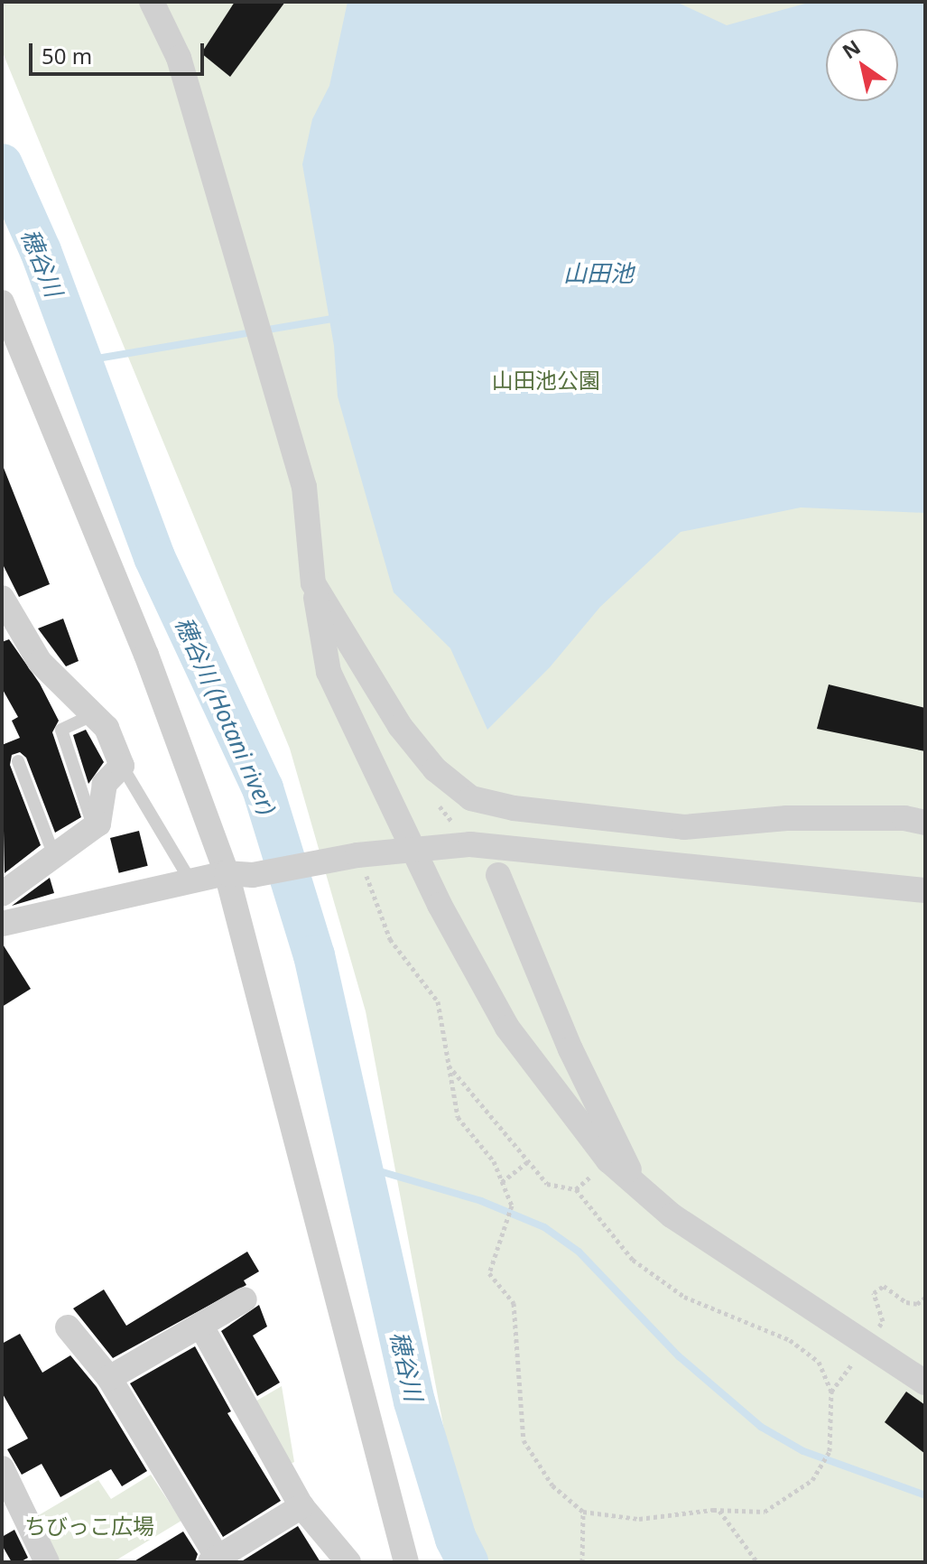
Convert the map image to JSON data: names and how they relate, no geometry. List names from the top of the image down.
{
  "water": ["穂谷川", "山田池", "穂谷川 (Hotani river)"],
  "parks": ["山田池公園", "ちびっこ広場"],
  "scale_bar": "50 m",
  "north": "top left"
}
